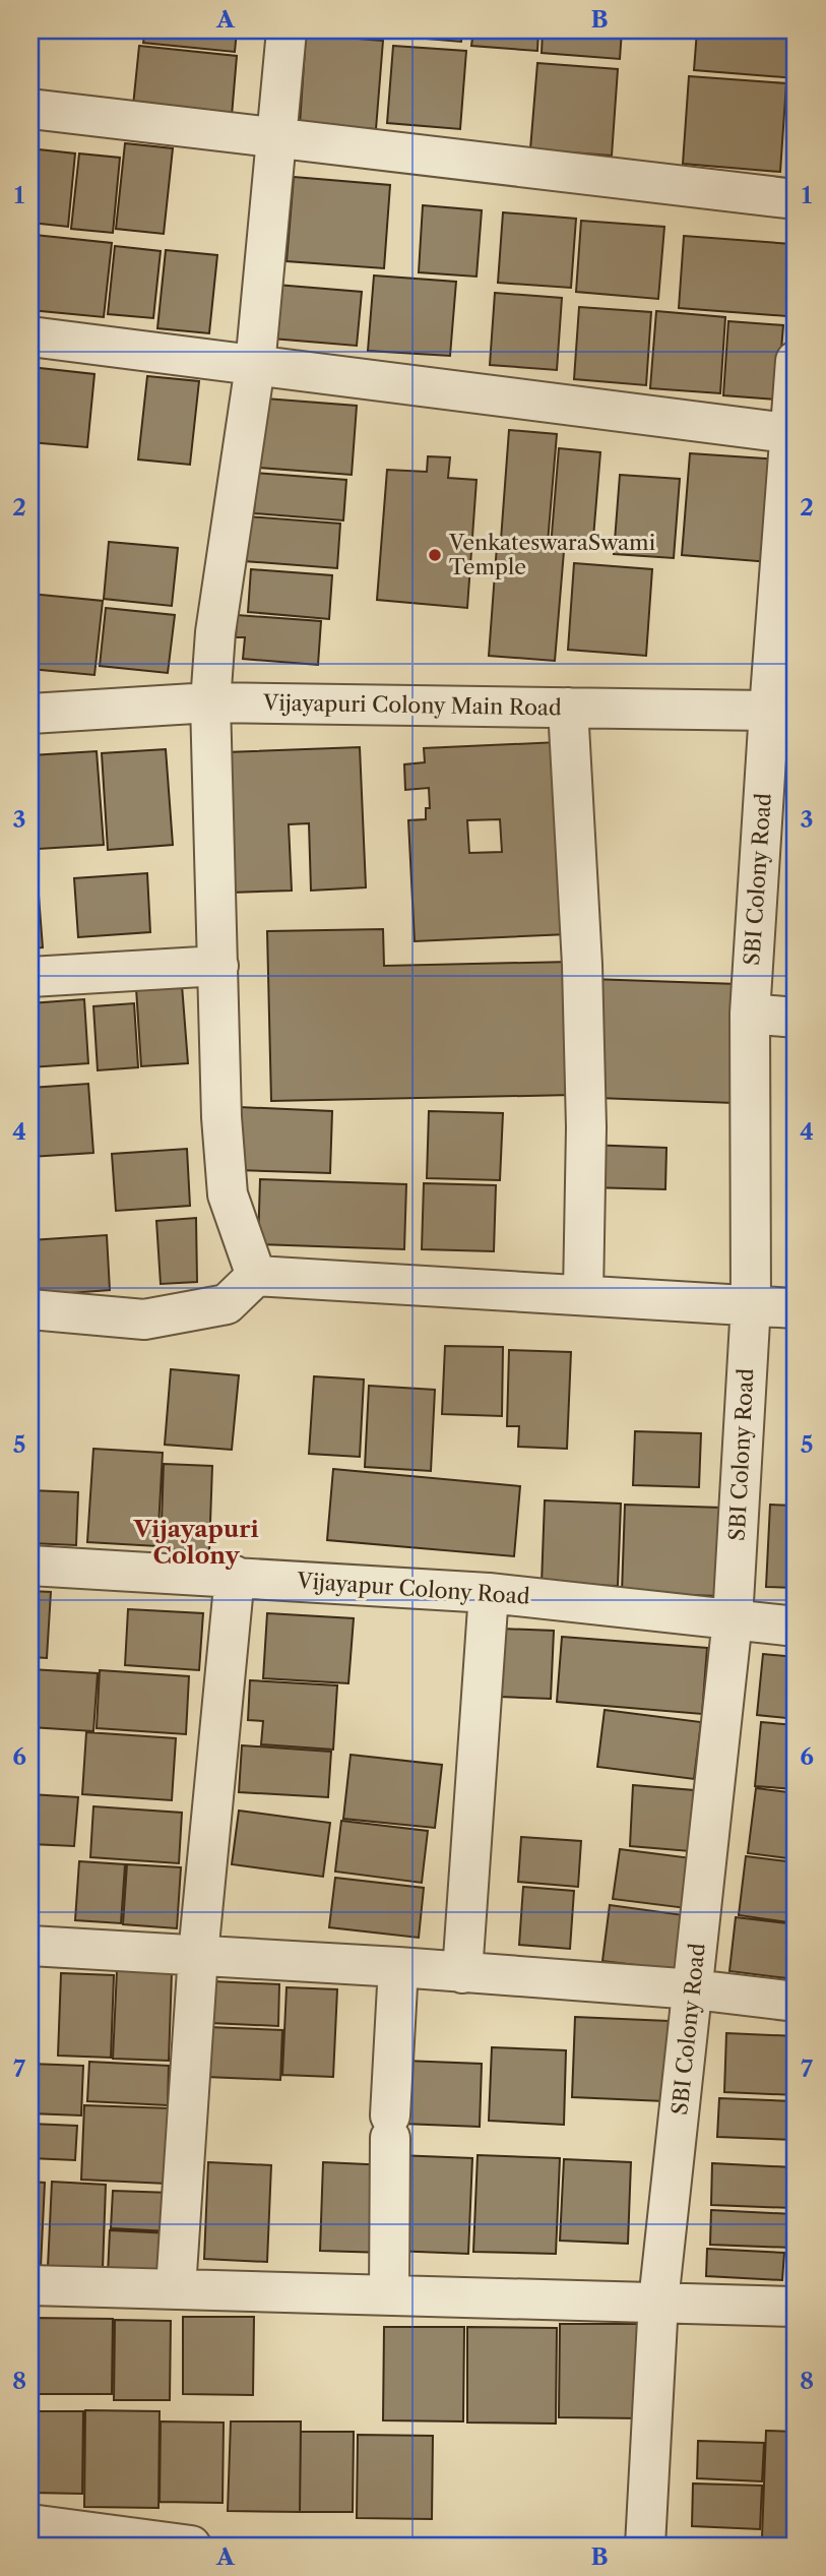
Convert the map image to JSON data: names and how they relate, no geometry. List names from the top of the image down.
{
  "streets": {
    "street": ["Vijayapuri Colony Main Road", "SBI Colony Road", "Vijayapur Colony Road"]
  },
  "crossings": [
    ["Vijayapuri Colony Main Road", "SBI Colony Road"],
    ["SBI Colony Road", "Vijayapur Colony Road"]
  ],
  "districts": ["Vijayapuri Colony"],
  "places": ["VenkateswaraSwami Temple"],
  "grid": {
    "columns": ["A", "B"],
    "rows": [
      "1",
      "2",
      "3",
      "4",
      "5",
      "6",
      "7",
      "8"
    ]
  }
}
